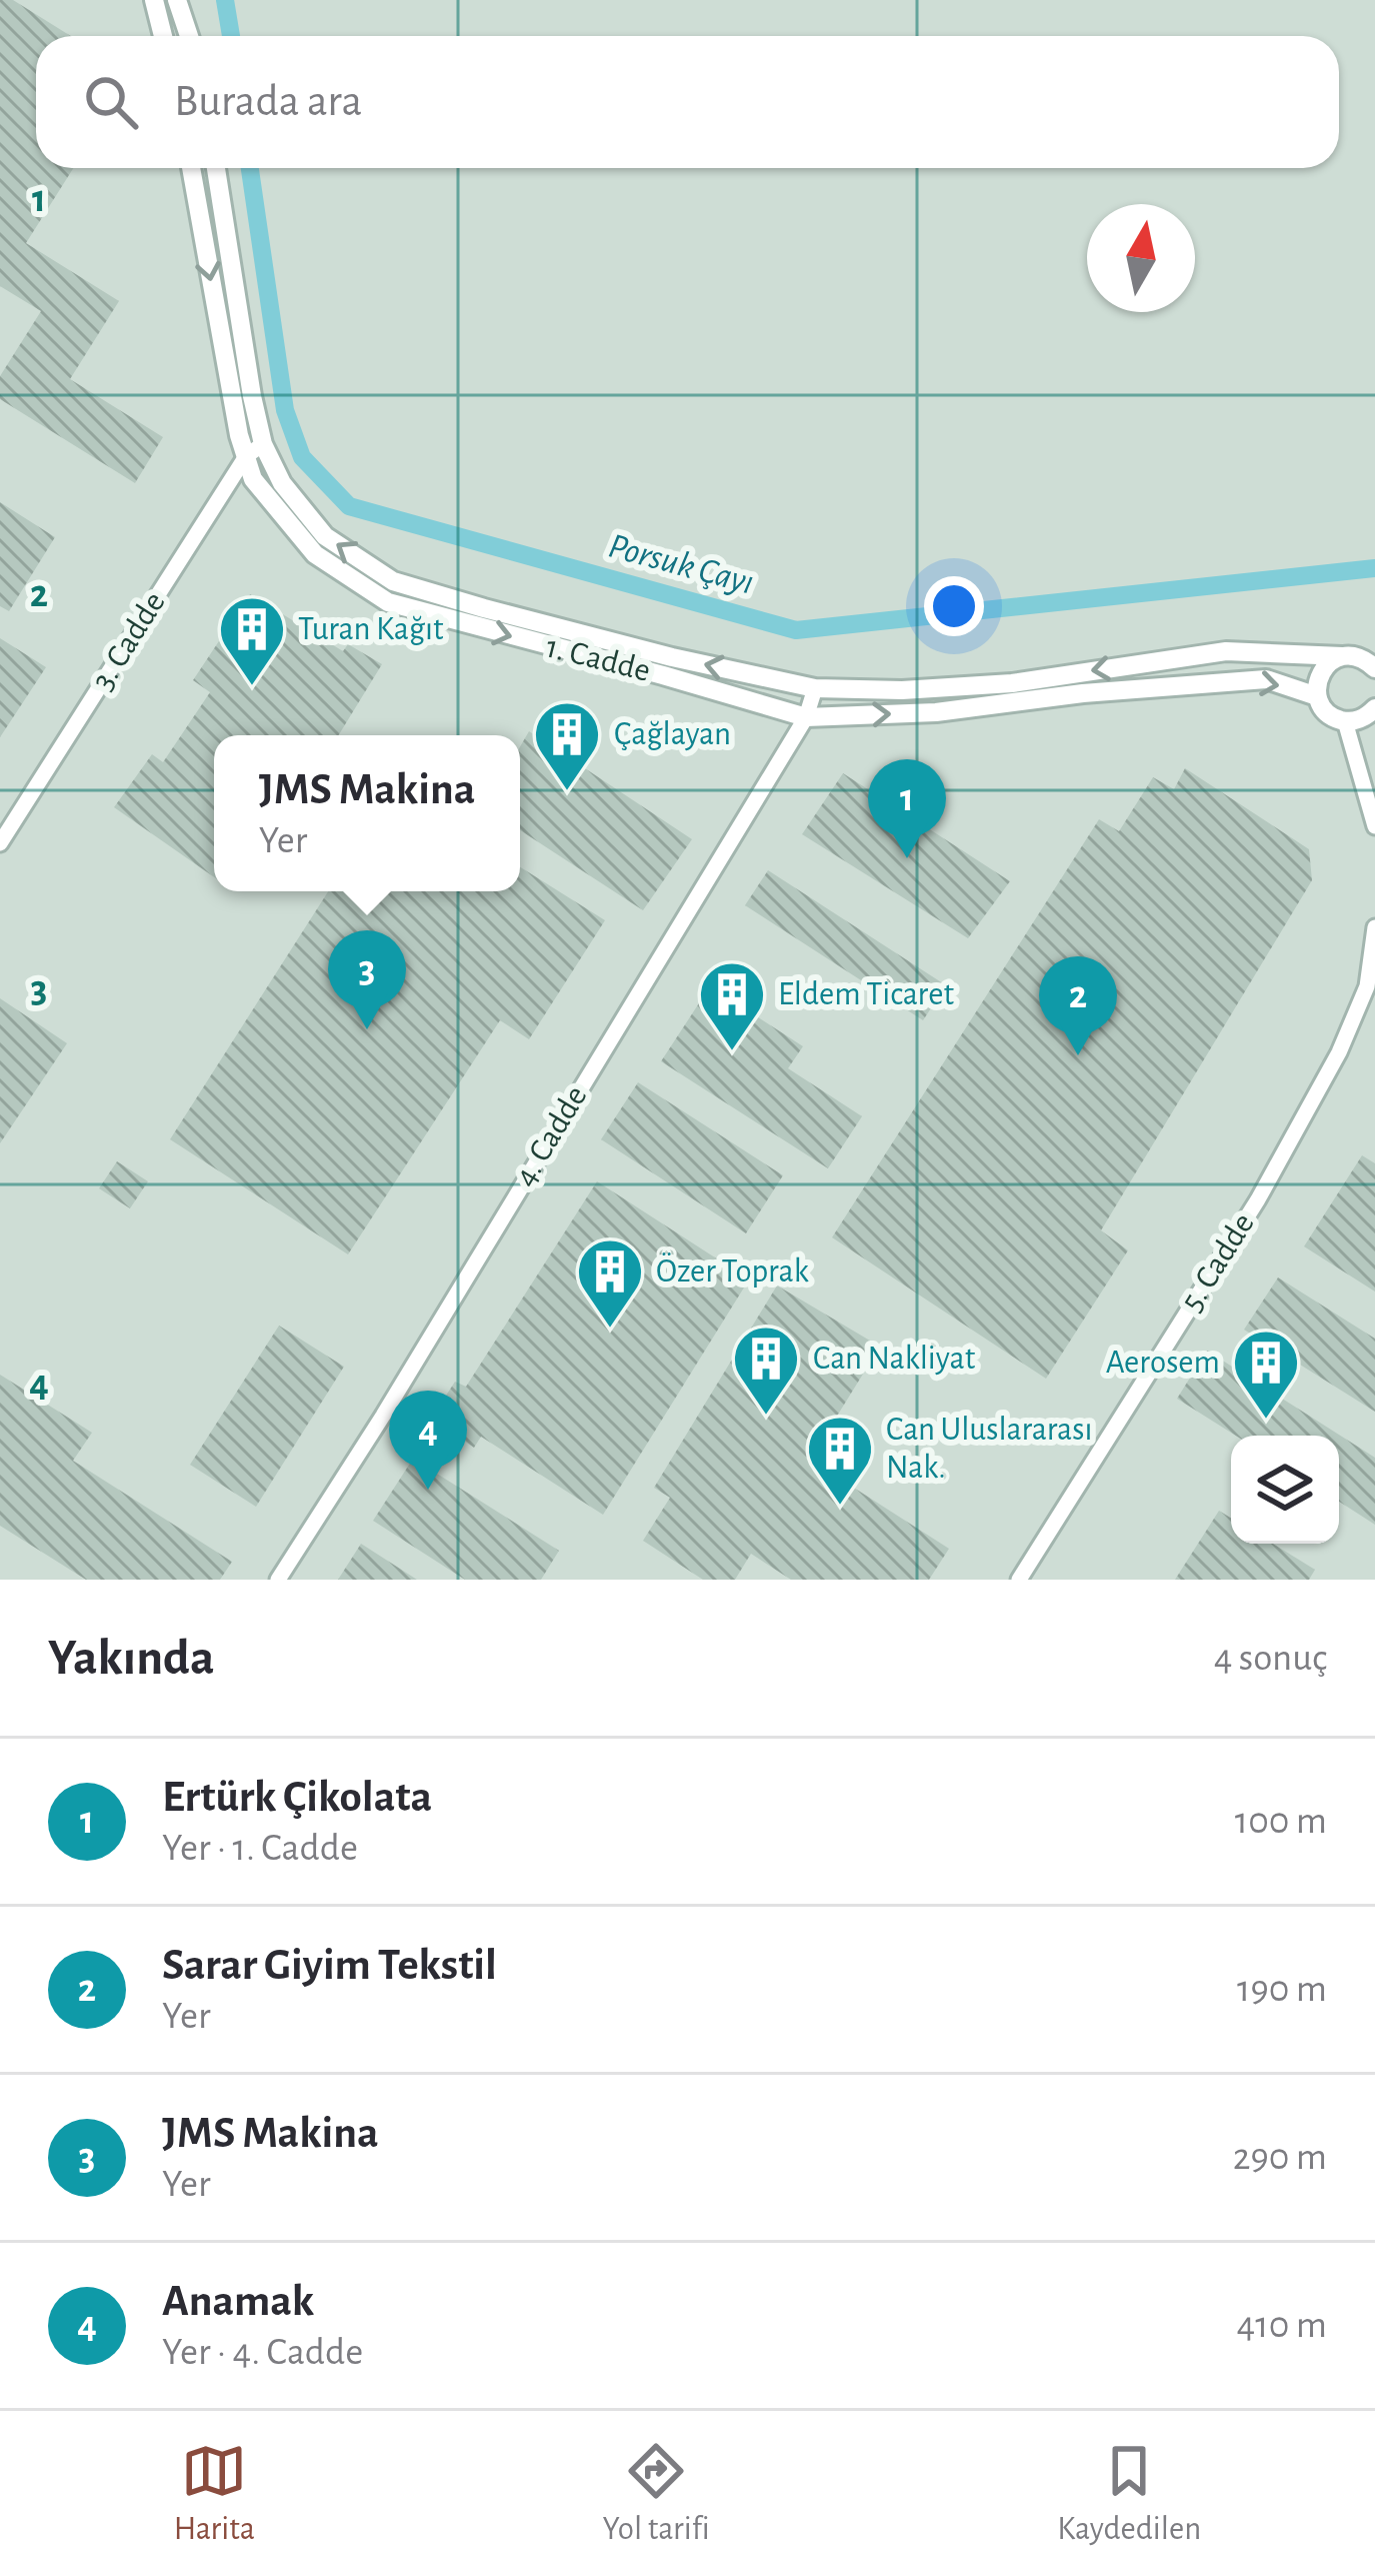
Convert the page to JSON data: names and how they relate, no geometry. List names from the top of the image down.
{
  "streets": {
    "street": [
      "3. Cadde",
      "1. Cadde",
      "4. Cadde",
      "5. Cadde"
    ]
  },
  "crossings": [
    ["3. Cadde", "1. Cadde"],
    ["1. Cadde", "4. Cadde"]
  ],
  "water": ["Porsuk Çayı"],
  "places": {
    "building": [
      "Turan Kağıt",
      "Çağlayan",
      "Eldem Ticaret",
      "Özer Toprak",
      "Can Nakliyat",
      "Aerosem",
      "Can Uluslararası Nak."
    ]
  },
  "north": "top",
  "page": {
    "search": "Burada ara",
    "popup": ["JMS Makina", "Yer"],
    "pins": [
      "1",
      "3",
      "2",
      "4"
    ],
    "heading": ["Yakında", "4 sonuç"],
    "list": [
      {
        "mark": "1",
        "name": "Ertürk Çikolata",
        "note": "Yer · 1. Cadde",
        "value": "100 m"
      },
      {
        "mark": "2",
        "name": "Sarar Giyim Tekstil",
        "note": "Yer",
        "value": "190 m"
      },
      {
        "mark": "3",
        "name": "JMS Makina",
        "note": "Yer",
        "value": "290 m"
      },
      {
        "mark": "4",
        "name": "Anamak",
        "note": "Yer · 4. Cadde",
        "value": "410 m"
      }
    ],
    "nav": ["Harita", "Yol tarifi", "Kaydedilen"]
  },
  "grid": {
    "rows": [
      "1",
      "2",
      "3",
      "4"
    ]
  }
}
